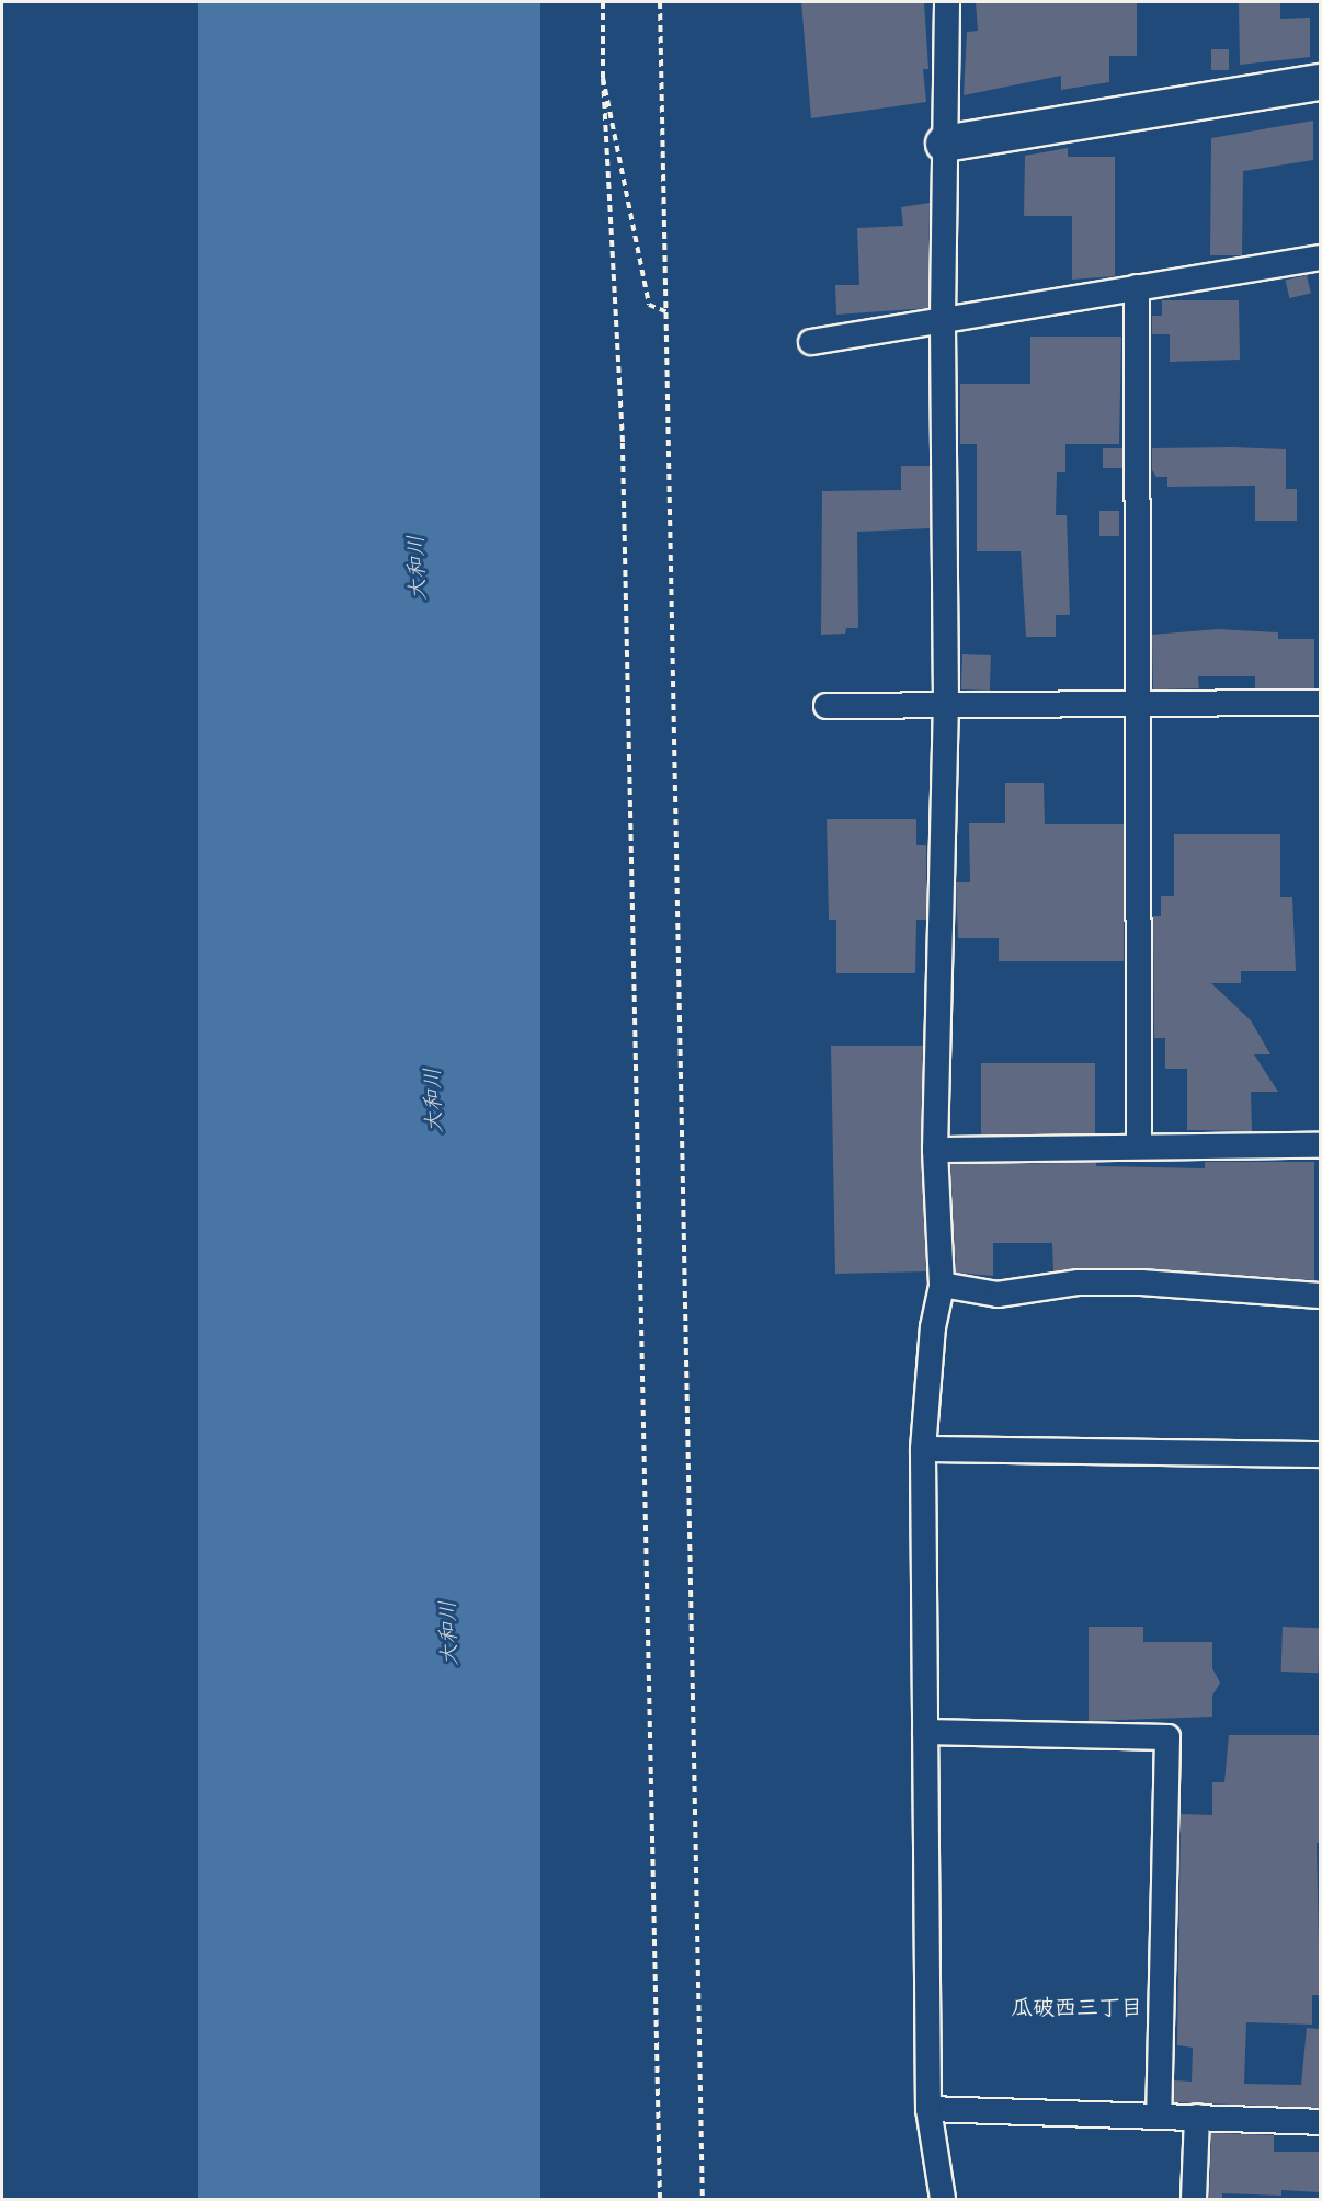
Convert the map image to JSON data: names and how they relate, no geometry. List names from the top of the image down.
{
  "districts": ["瓜破西三丁目"],
  "water": ["大和川"]
}
